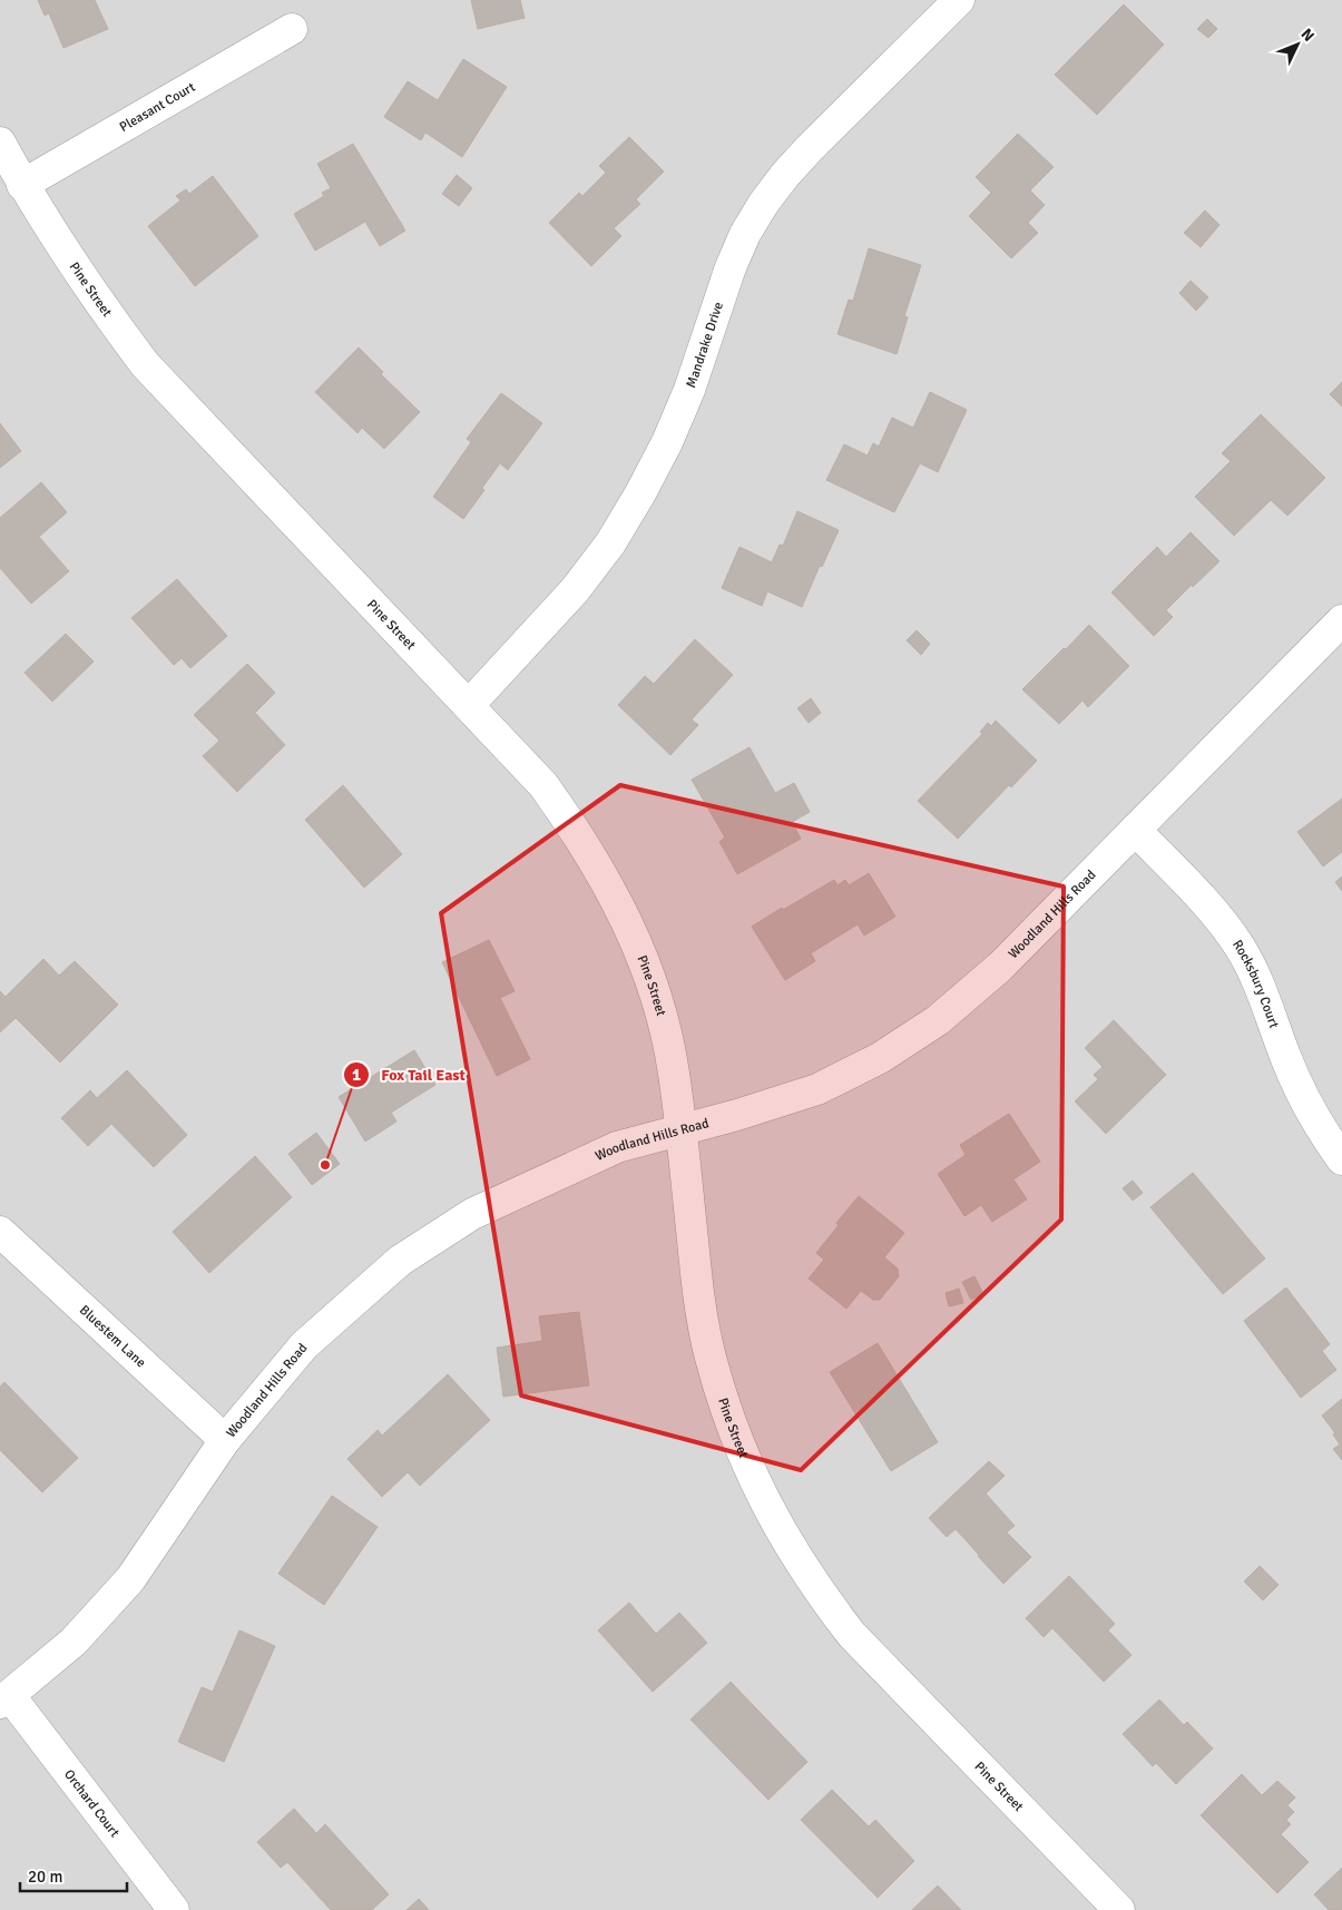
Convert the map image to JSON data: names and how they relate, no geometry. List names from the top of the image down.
{
  "streets": {
    "street": [
      "Pleasant Court",
      "Pine Street",
      "Mandrake Drive",
      "Woodland Hills Road",
      "Rocksbury Court",
      "Bluestem Lane",
      "Orchard Court"
    ]
  },
  "crossings": [
    ["Pleasant Court", "Pine Street"],
    ["Pine Street", "Mandrake Drive"],
    ["Pine Street", "Woodland Hills Road"],
    ["Woodland Hills Road", "Rocksbury Court"],
    ["Woodland Hills Road", "Bluestem Lane"],
    ["Woodland Hills Road", "Orchard Court"]
  ],
  "places": ["Fox Tail East"],
  "scale_bar": "20 m",
  "north": "top right"
}
